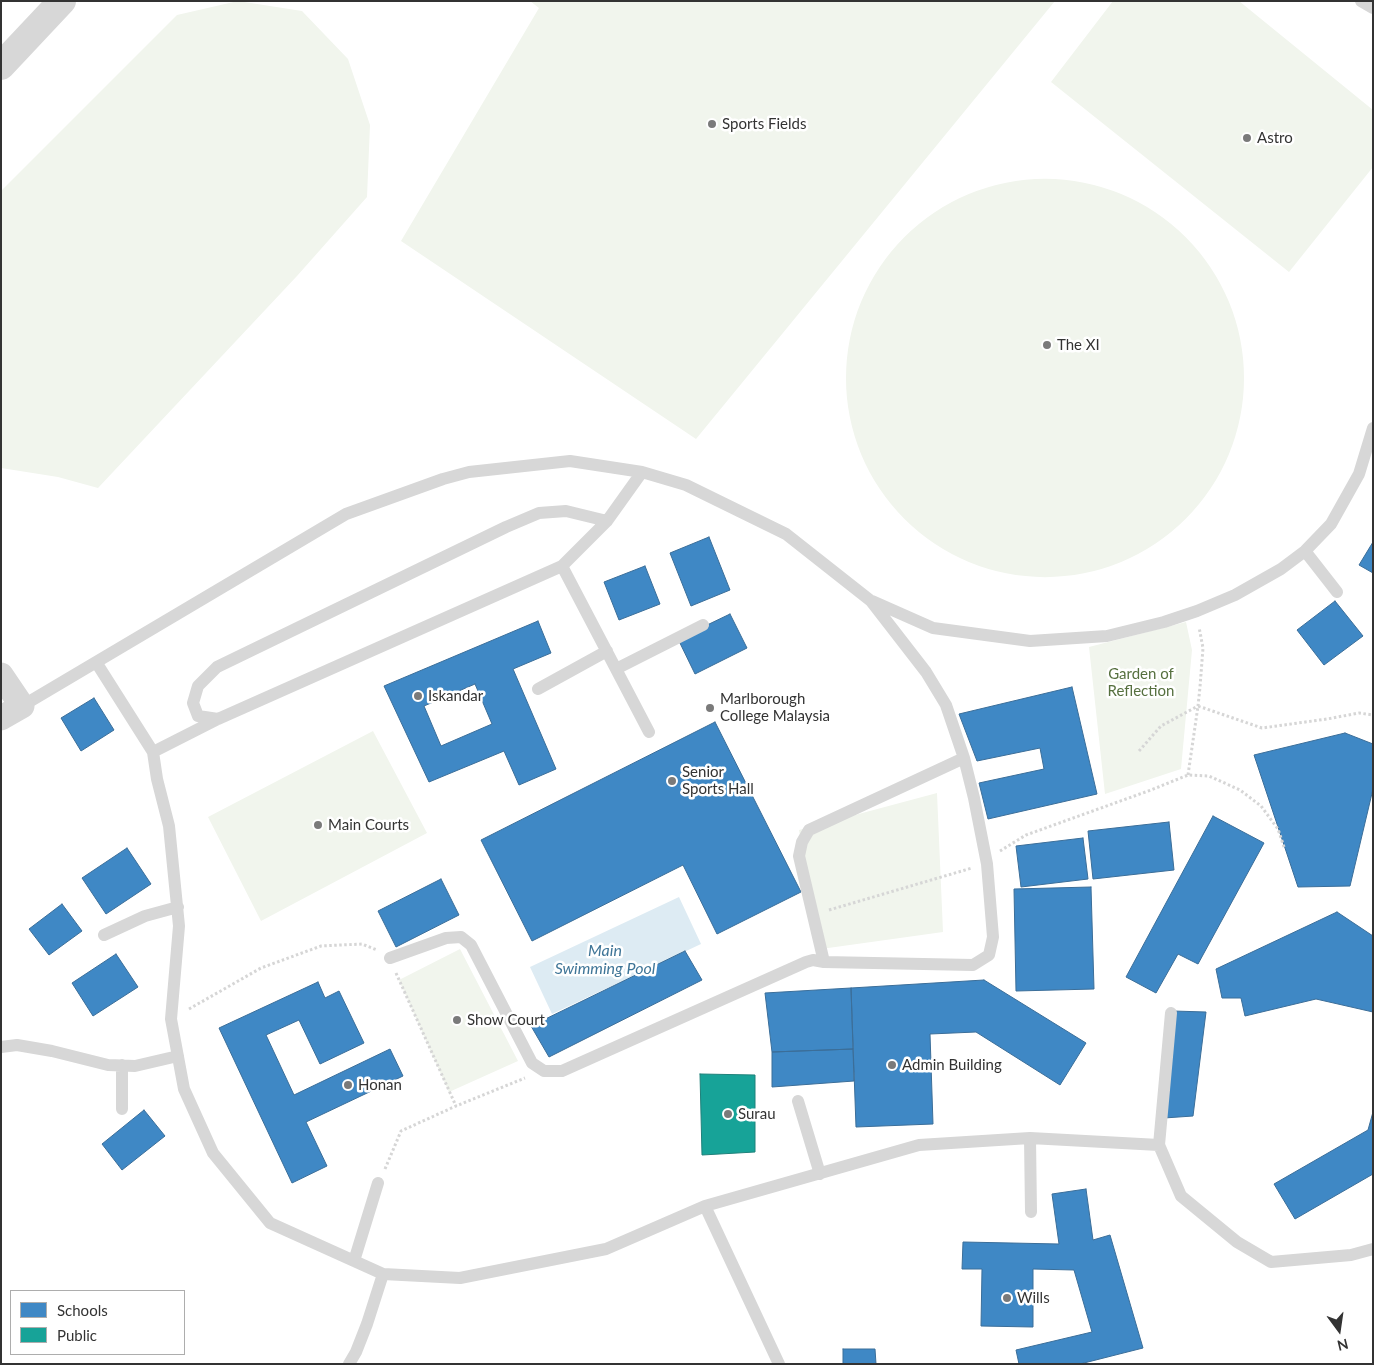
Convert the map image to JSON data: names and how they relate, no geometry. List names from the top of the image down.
{
  "water": ["Main Swimming Pool"],
  "parks": ["Garden of Reflection"],
  "places": [
    "Sports Fields",
    "Astro",
    "The XI",
    "Iskandar",
    "Marlborough College Malaysia",
    "Senior Sports Hall",
    "Main Courts",
    "Show Court",
    "Admin Building",
    "Honan",
    "Surau",
    "Wills"
  ],
  "legend": ["Schools", "Public"],
  "north": "bottom"
}
